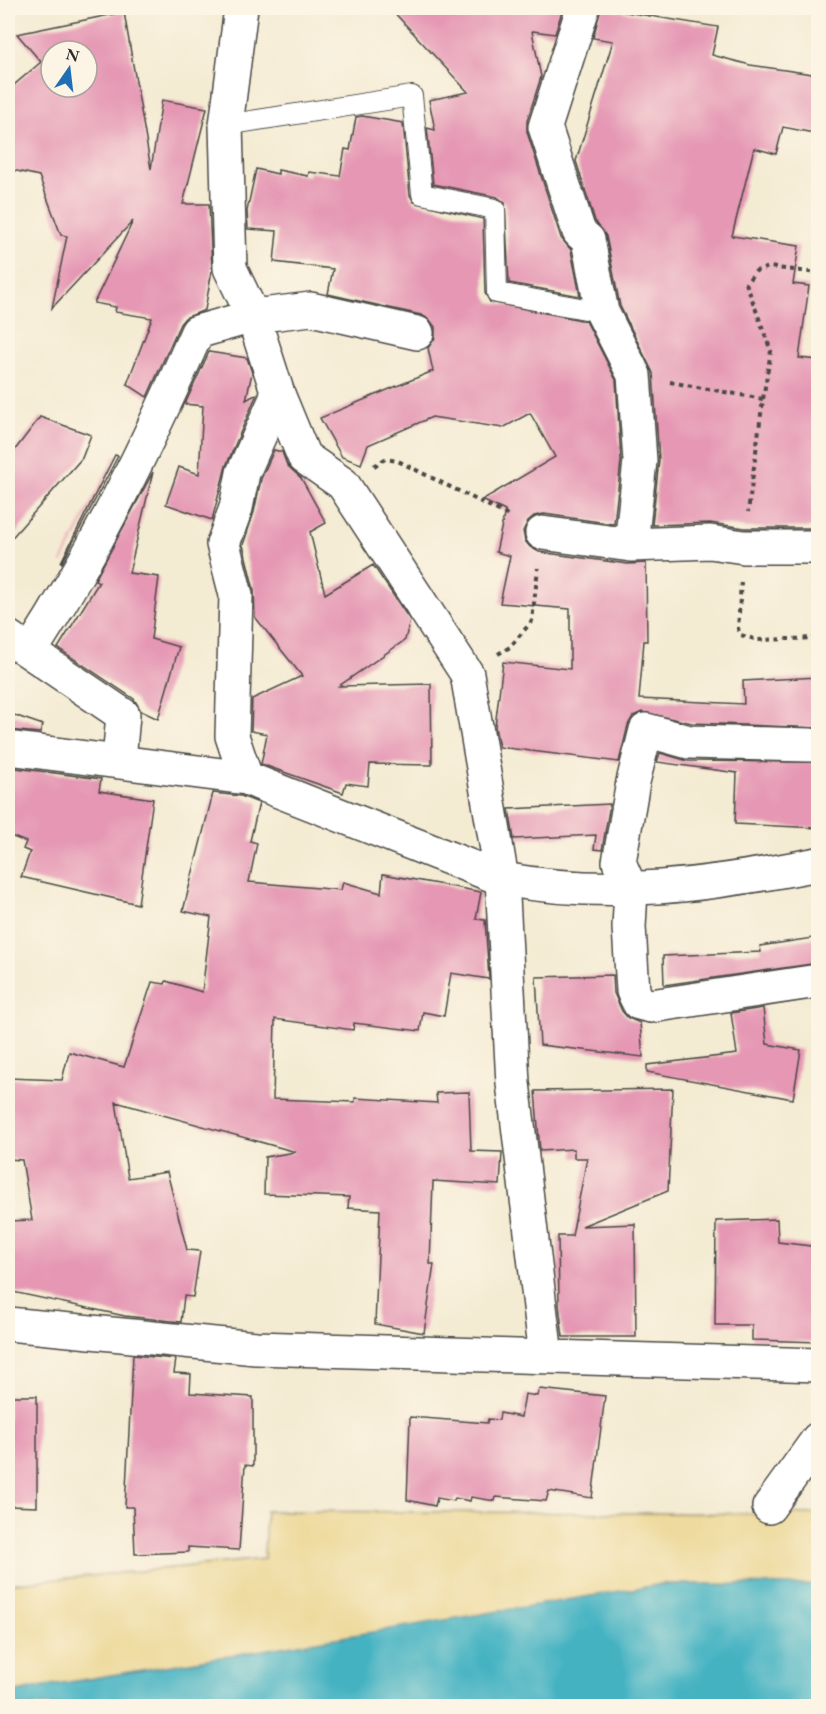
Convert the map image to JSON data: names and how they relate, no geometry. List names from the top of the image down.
{
  "north": "top"
}
